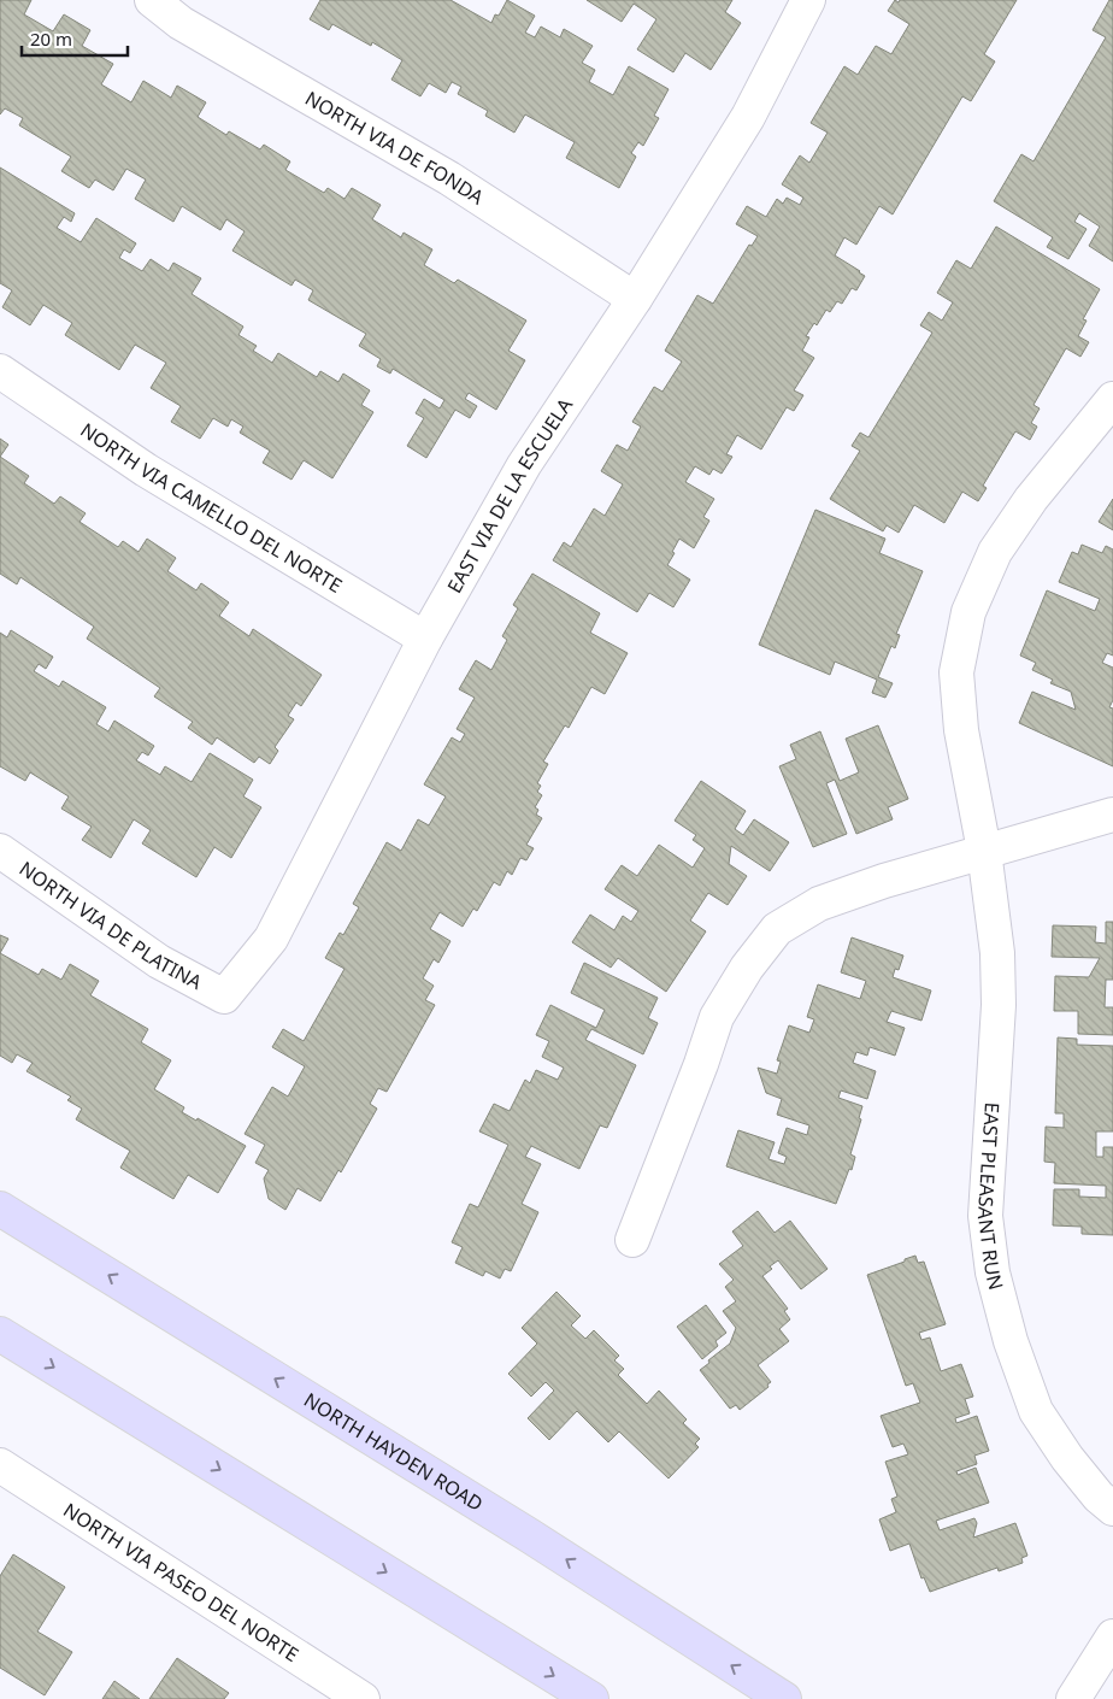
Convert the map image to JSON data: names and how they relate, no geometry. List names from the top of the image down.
{
  "streets": {
    "main road": ["NORTH HAYDEN ROAD"],
    "street": [
      "NORTH VIA DE FONDA",
      "EAST VIA DE LA ESCUELA",
      "NORTH VIA CAMELLO DEL NORTE",
      "NORTH VIA DE PLATINA",
      "EAST PLEASANT RUN",
      "NORTH VIA PASEO DEL NORTE"
    ]
  },
  "crossings": [
    ["NORTH VIA DE FONDA", "EAST VIA DE LA ESCUELA"],
    ["EAST VIA DE LA ESCUELA", "NORTH VIA CAMELLO DEL NORTE"],
    ["EAST VIA DE LA ESCUELA", "NORTH VIA DE PLATINA"]
  ],
  "scale_bar": "20 m"
}
